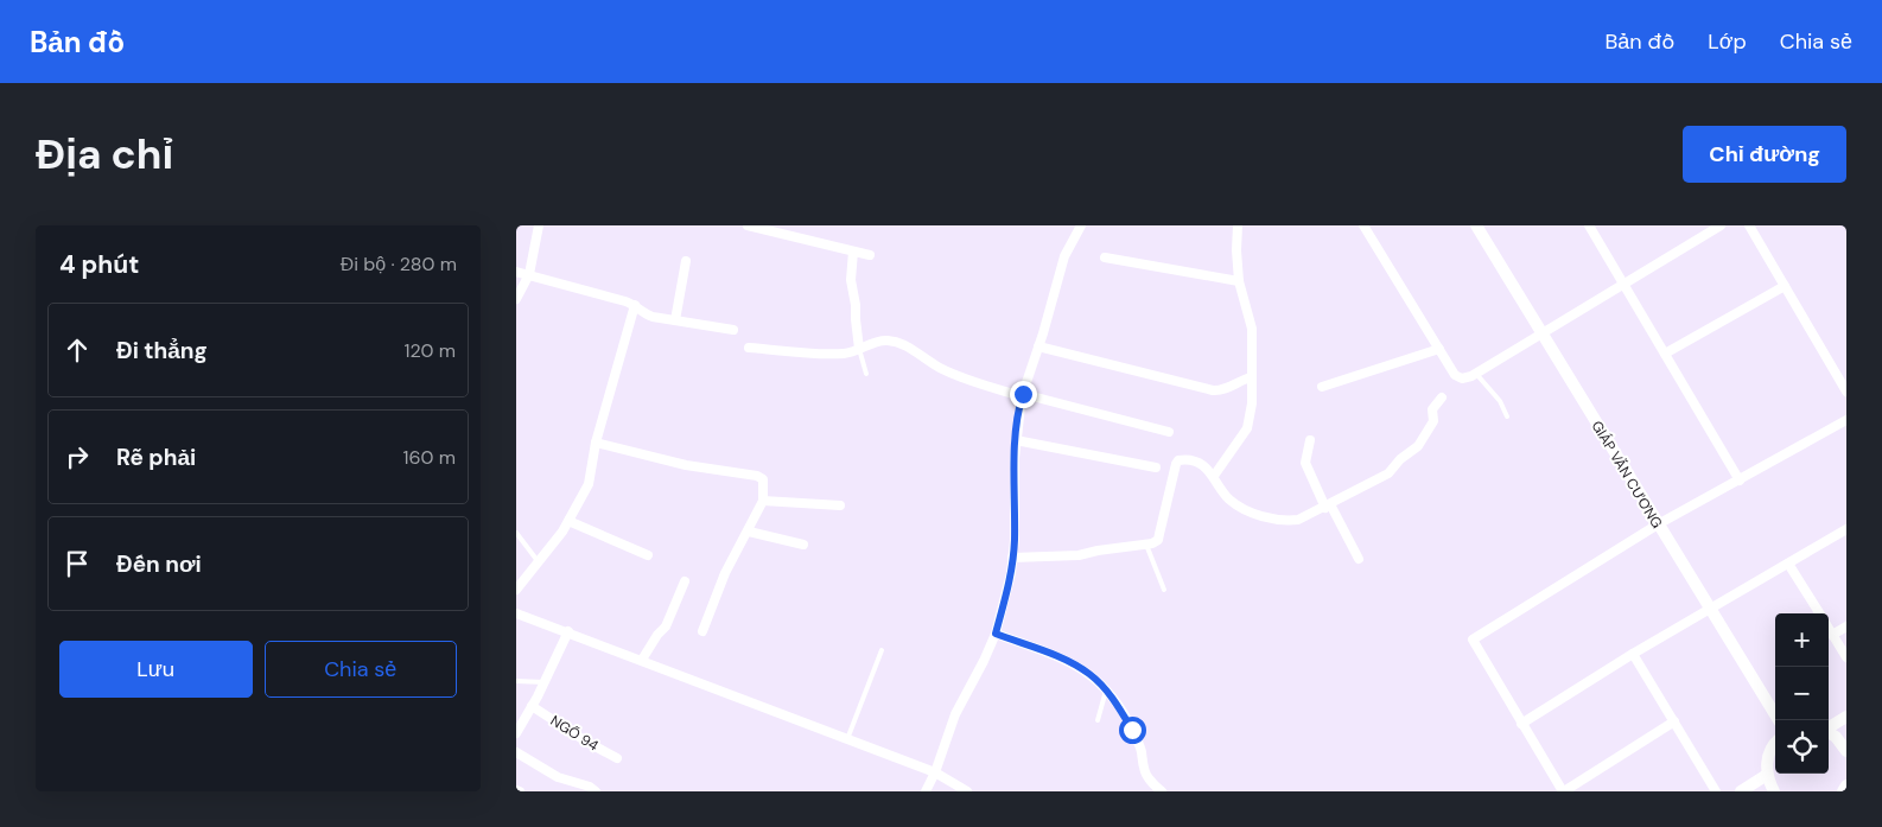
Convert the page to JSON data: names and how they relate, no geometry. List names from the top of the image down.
{
  "streets": {
    "street": ["GIÁP VĂN CƯƠNG", "NGÕ 94"]
  },
  "page": {
    "header": "Bản đồ",
    "nav": ["Bản đồ", "Lớp", "Chia sẻ"],
    "buttons": [
      "Chỉ đường",
      ["Lưu", "Chia sẻ"]
    ],
    "title": "Địa chỉ",
    "heading": ["4 phút", "Đi bộ · 280 m"],
    "list": [
      ["Đi thẳng", "120 m"],
      ["Rẽ phải", "160 m"],
      "Đến nơi"
    ],
    "map_buttons": ["+", "−"]
  }
}
